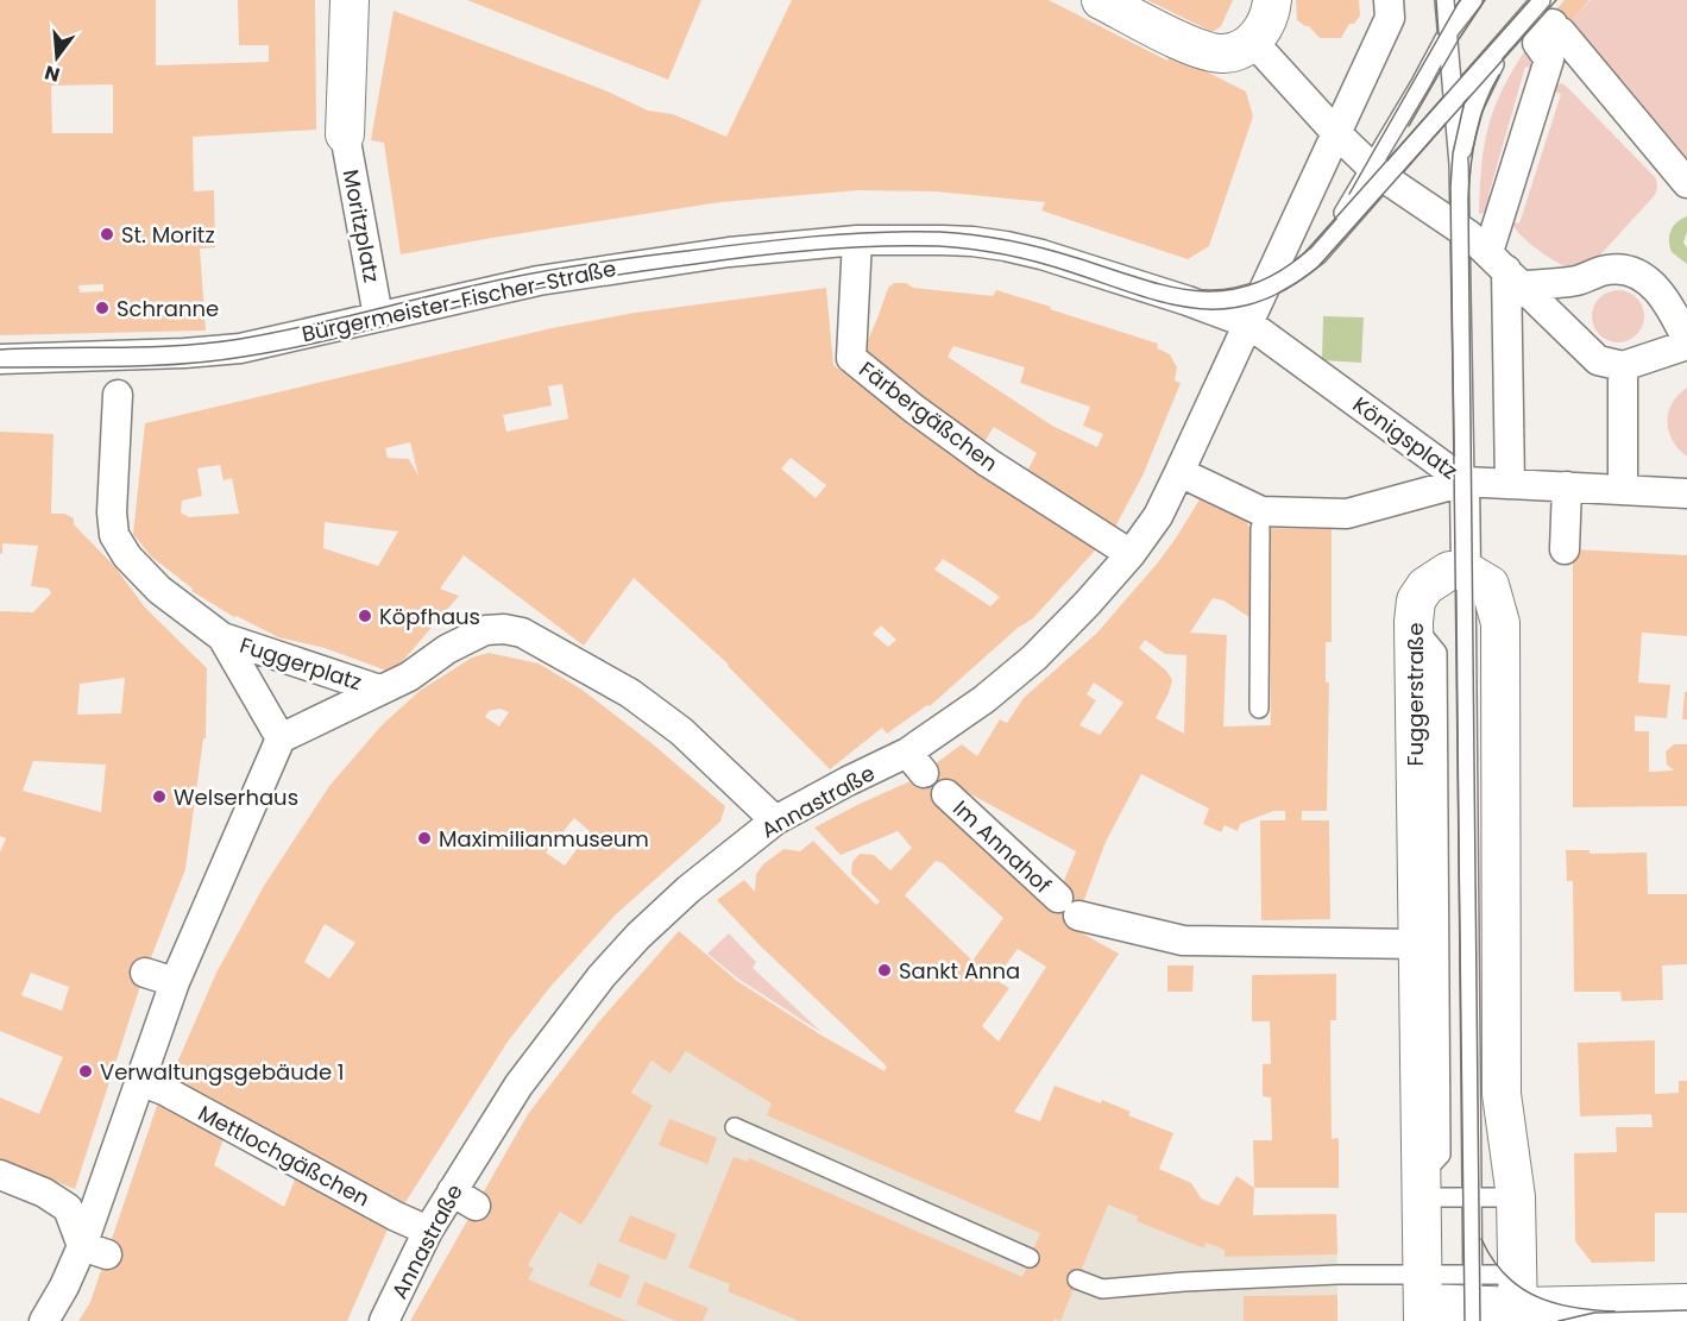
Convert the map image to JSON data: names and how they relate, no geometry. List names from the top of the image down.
{
  "streets": {
    "street": [
      "Moritzplatz",
      "Bürgermeister-Fischer-Straße",
      "Färbergäßchen",
      "Königsplatz",
      "Fuggerplatz",
      "Fuggerstraße",
      "Annastraße",
      "Im Annahof",
      "Mettlochgäßchen"
    ]
  },
  "crossings": [
    ["Moritzplatz", "Bürgermeister-Fischer-Straße"],
    ["Bürgermeister-Fischer-Straße", "Färbergäßchen"],
    ["Bürgermeister-Fischer-Straße", "Königsplatz"],
    ["Färbergäßchen", "Annastraße"],
    ["Königsplatz", "Annastraße"],
    ["Fuggerplatz", "Annastraße"],
    ["Fuggerstraße", "Im Annahof"],
    ["Annastraße", "Mettlochgäßchen"]
  ],
  "places": [
    "St. Moritz",
    "Schranne",
    "Köpfhaus",
    "Welserhaus",
    "Maximilianmuseum",
    "Sankt Anna",
    "Verwaltungsgebäude 1"
  ],
  "north": "bottom"
}
